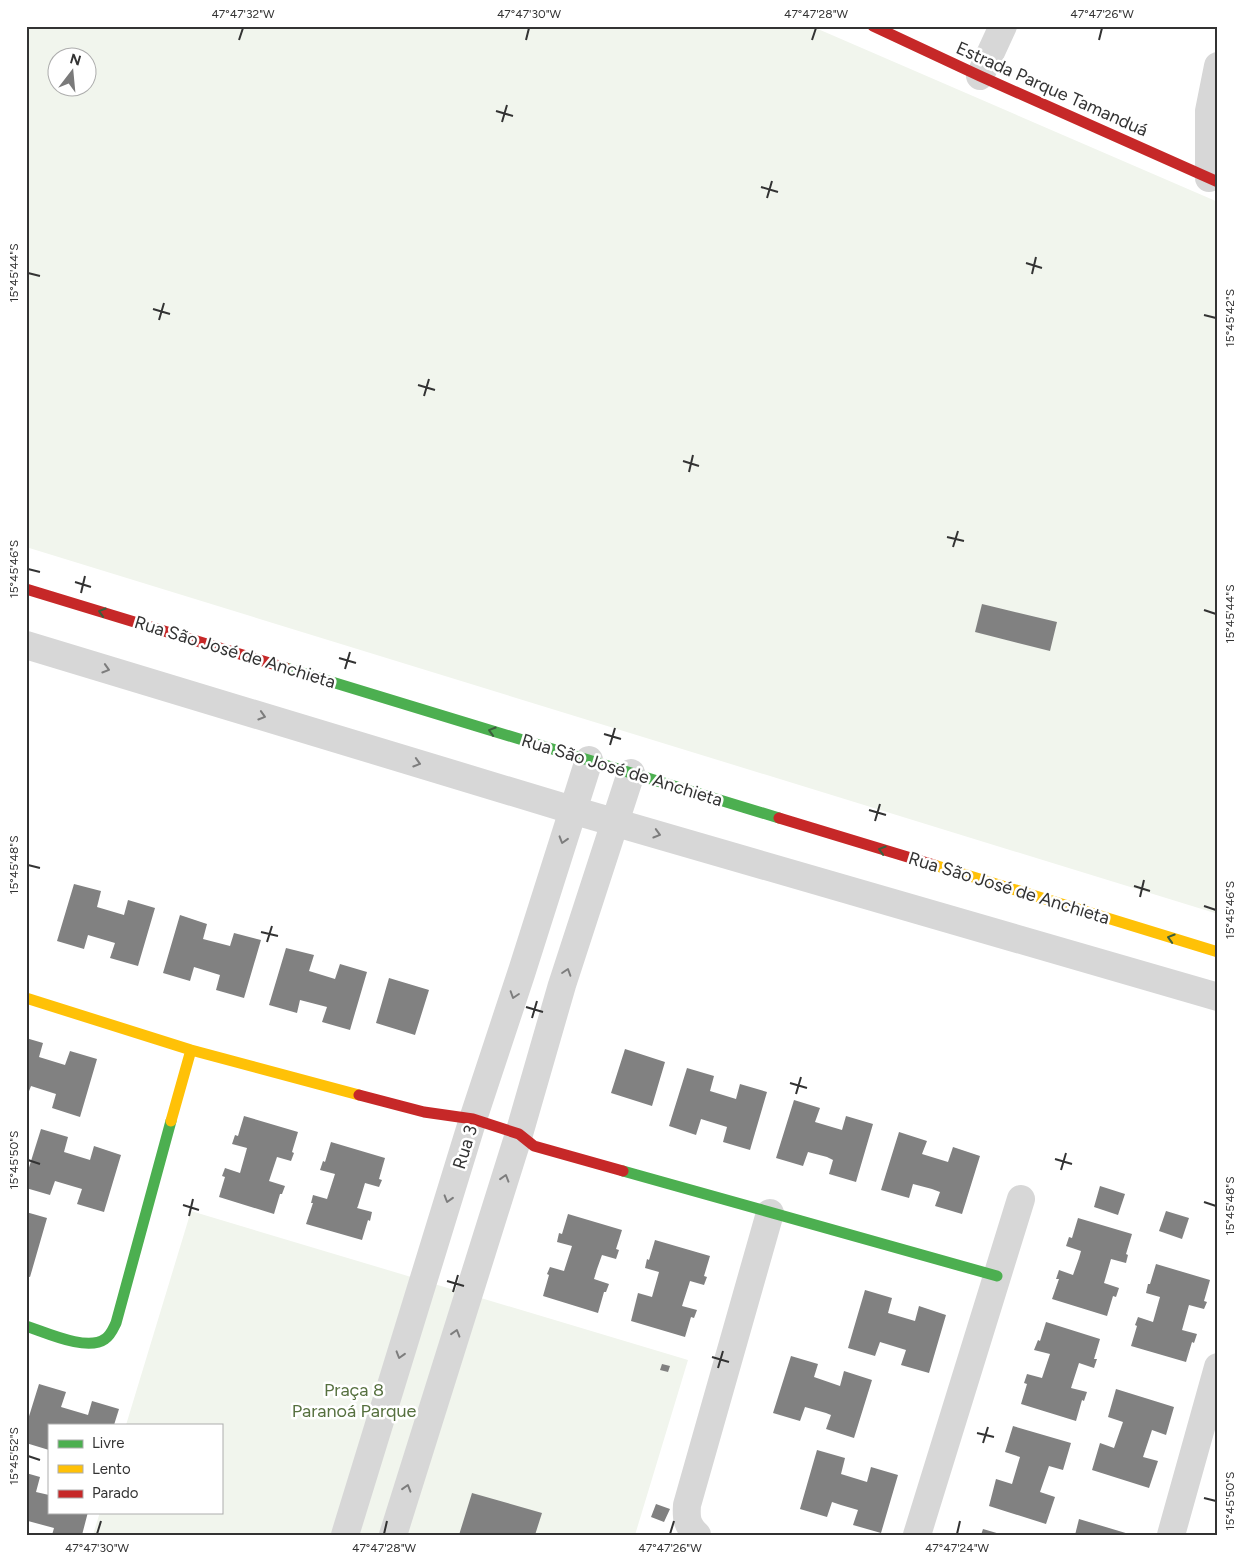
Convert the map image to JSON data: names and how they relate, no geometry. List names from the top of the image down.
{
  "streets": {
    "street": ["Estrada Parque Tamanduá", "Rua São José de Anchieta", "Rua 3"]
  },
  "crossings": [
    ["Rua São José de Anchieta", "Rua 3"]
  ],
  "parks": ["Praça 8 Paranoá Parque"],
  "legend": ["Livre", "Lento", "Parado"],
  "north": "top",
  "coordinates": [
    "47°47'32\"W",
    "47°47'30\"W",
    "47°47'28\"W",
    "47°47'26\"W",
    "15°45'44\"S",
    "15°45'42\"S",
    "15°45'46\"S",
    "15°45'48\"S",
    "15°45'50\"S",
    "15°45'52\"S",
    "47°47'24\"W"
  ]
}
